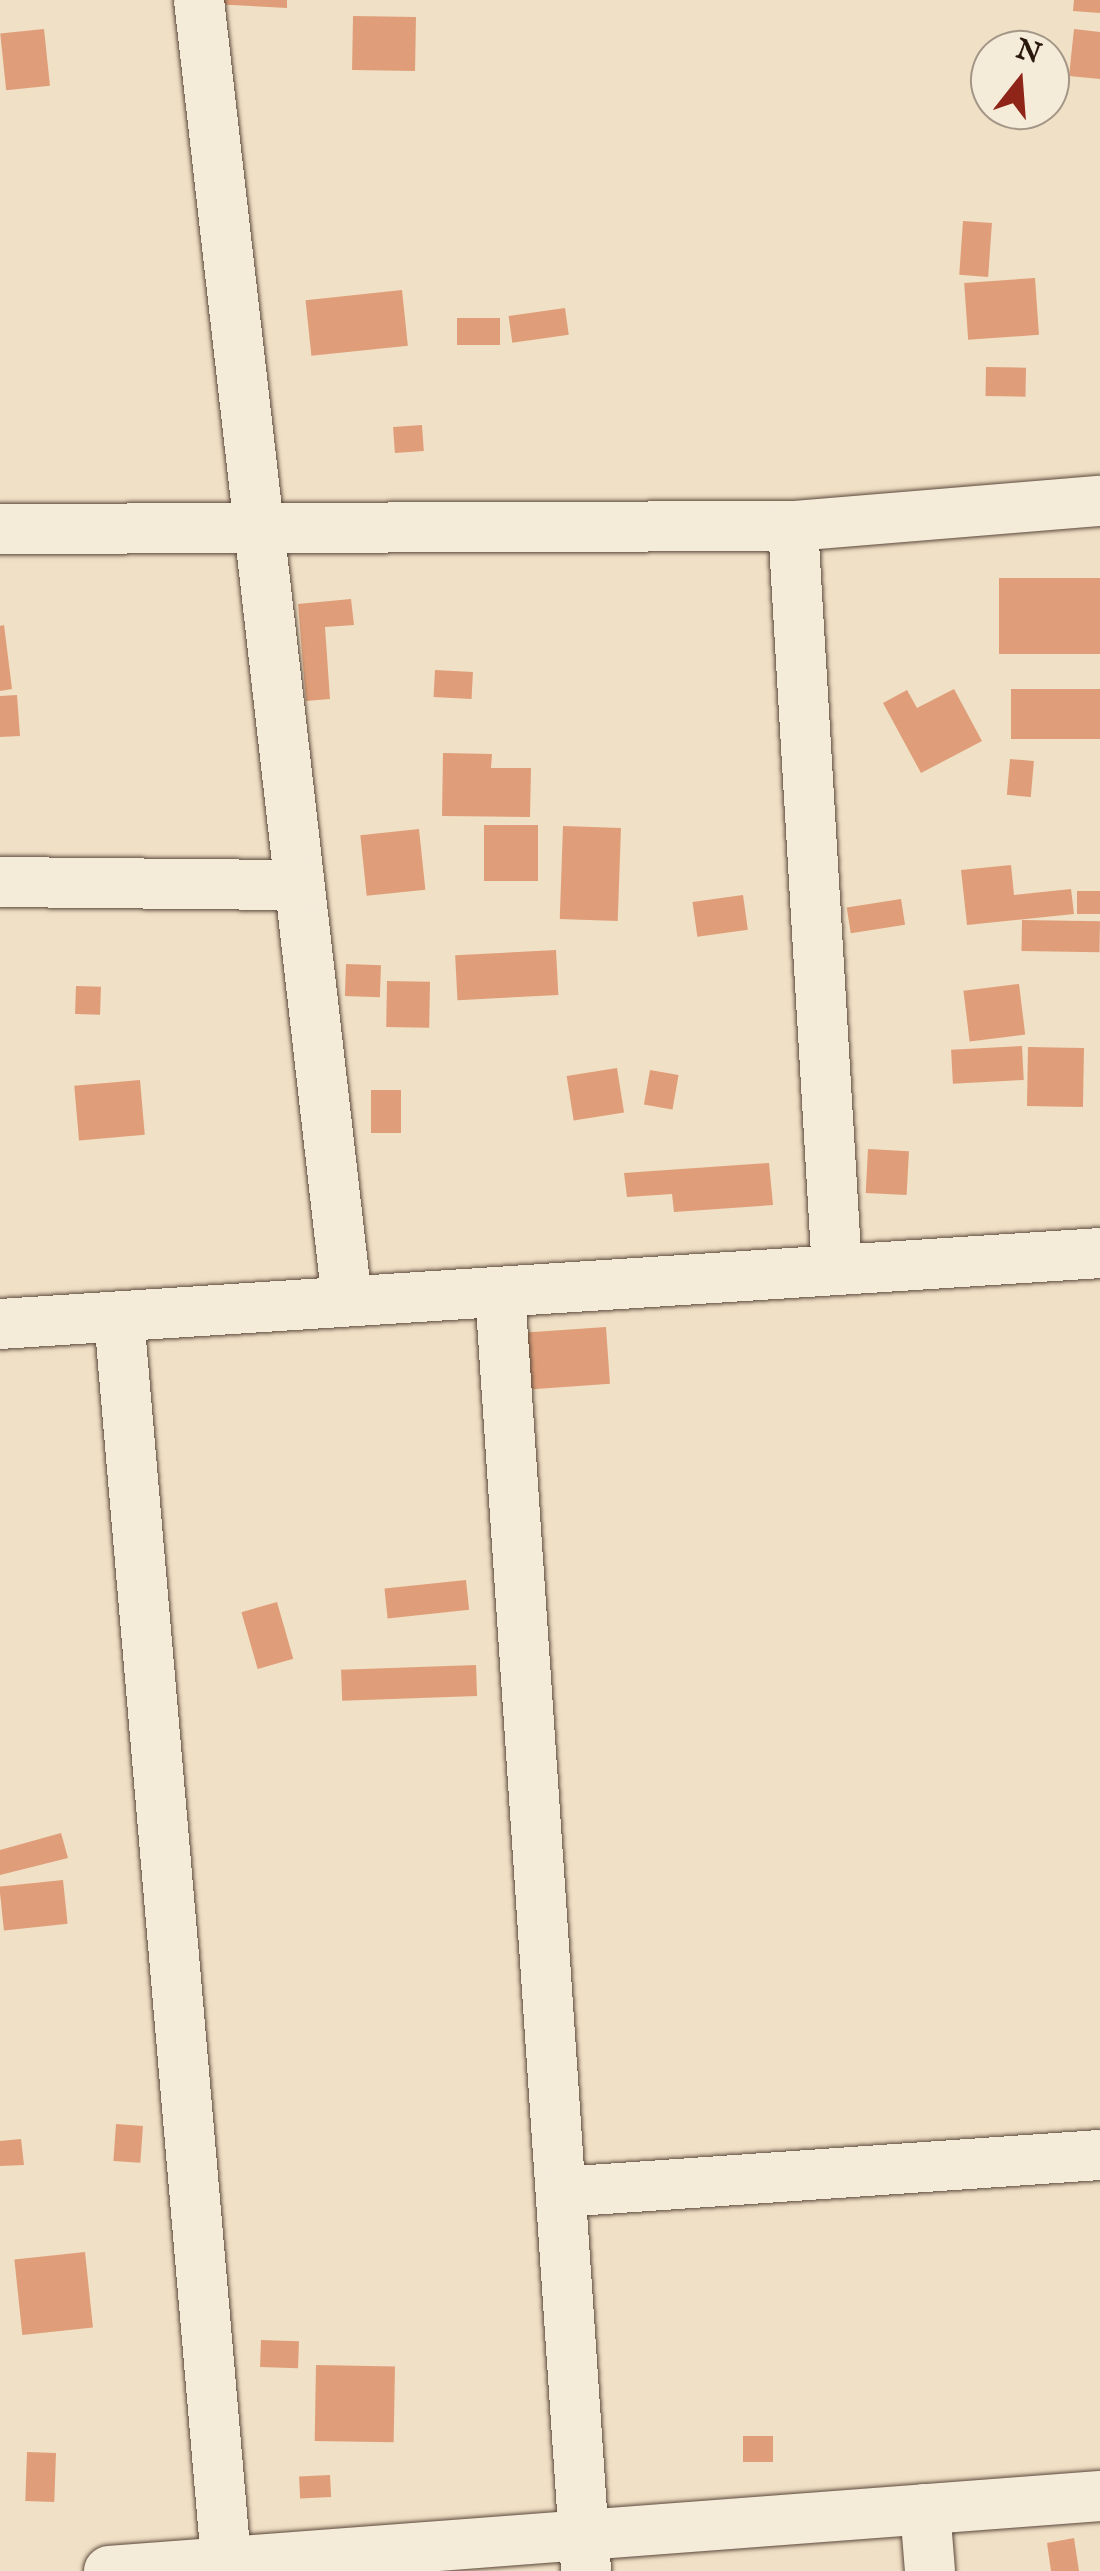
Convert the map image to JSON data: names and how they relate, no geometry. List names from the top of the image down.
{
  "north": "top"
}
